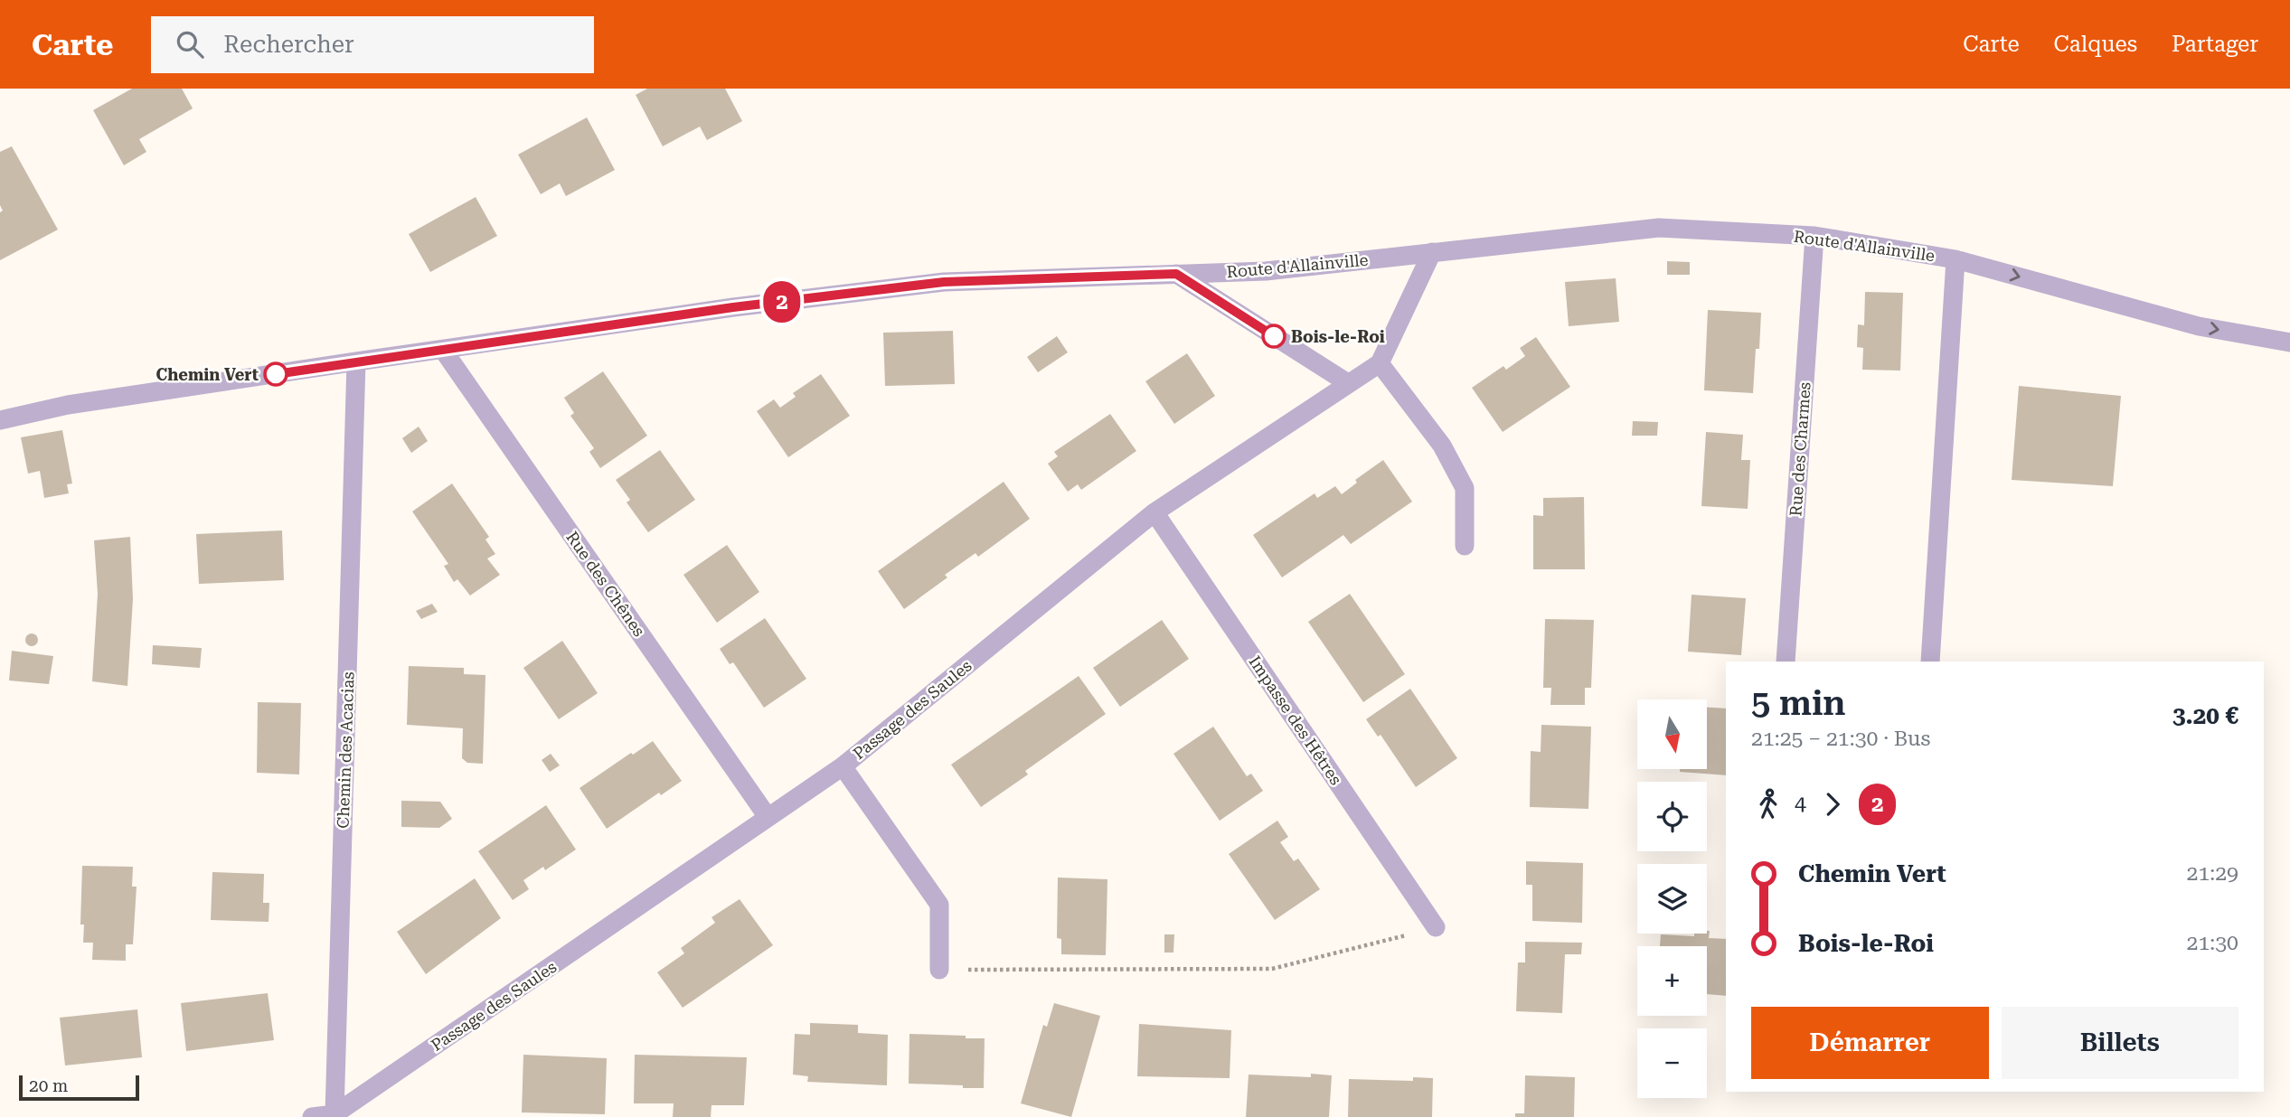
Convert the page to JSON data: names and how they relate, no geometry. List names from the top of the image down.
{
  "streets": {
    "street": [
      "Route d'Allainville",
      "Rue des Charmes",
      "Rue des Chênes",
      "Passage des Saules",
      "Impasse des Hêtres",
      "Chemin des Acacias"
    ]
  },
  "crossings": [
    ["Route d'Allainville", "Rue des Charmes"],
    ["Route d'Allainville", "Rue des Chênes"],
    ["Route d'Allainville", "Chemin des Acacias"],
    ["Rue des Chênes", "Passage des Saules"],
    ["Passage des Saules", "Impasse des Hêtres"],
    ["Passage des Saules", "Chemin des Acacias"]
  ],
  "places": ["Bois-le-Roi", "Chemin Vert"],
  "lines": ["bus line 2"],
  "scale_bar": "20 m",
  "north": "bottom",
  "page": {
    "header": "Carte",
    "search": "Rechercher",
    "nav": ["Carte", "Calques", "Partager"],
    "on_map": "2",
    "heading": ["5 min", "21:25 – 21:30 · Bus", "3.20 €"],
    "map_buttons": ["+", "−"],
    "legs": ["4", "2"],
    "list": [
      {
        "name": "Chemin Vert",
        "value": "21:29"
      },
      {
        "name": "Bois-le-Roi",
        "value": "21:30"
      }
    ],
    "buttons": ["Démarrer", "Billets"],
    "scale": "20 m"
  }
}
